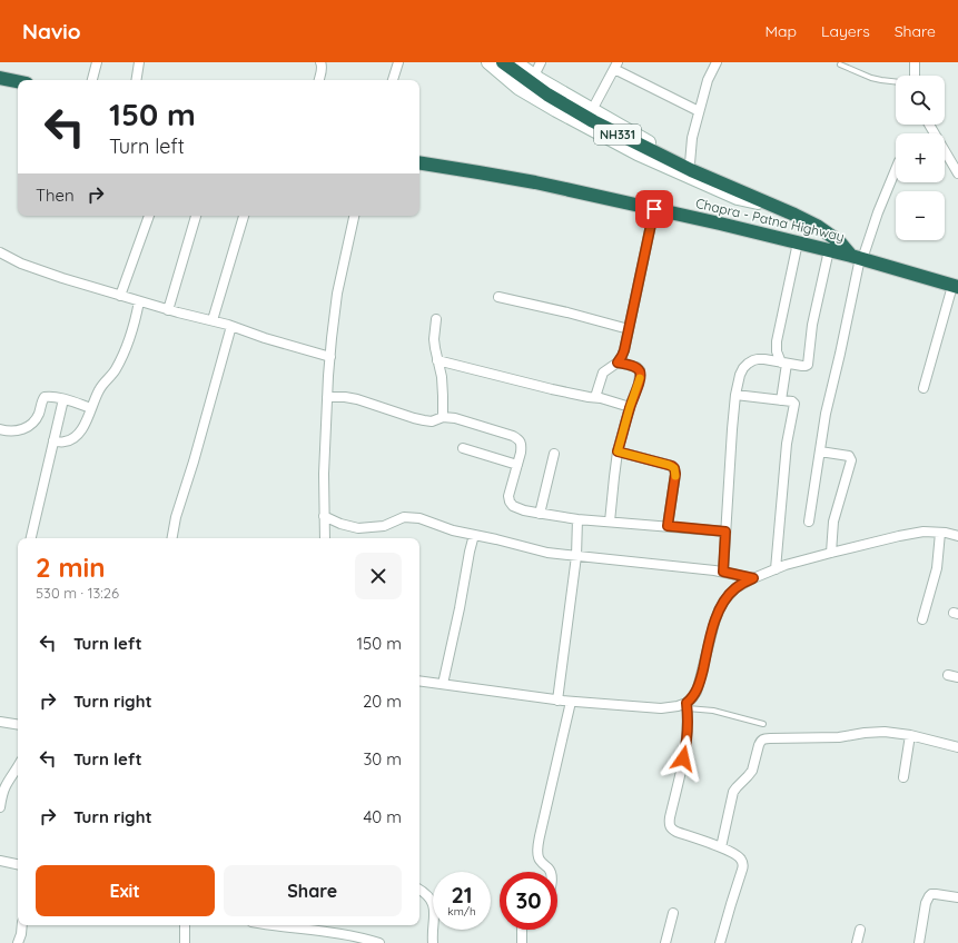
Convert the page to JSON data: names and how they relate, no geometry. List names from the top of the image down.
{
  "streets": {
    "highway": ["NH331", "Chapra - Patna Highway"]
  },
  "crossings": [
    ["NH331", "Chapra - Patna Highway"]
  ],
  "page": {
    "header": "Navio",
    "nav": ["Map", "Layers", "Share"],
    "map_buttons": ["+", "−"],
    "turn": ["150 m", "Turn left"],
    "then": "Then",
    "heading": ["2 min", "530 m · 13:26"],
    "list": [
      {
        "name": "Turn left",
        "value": "150 m"
      },
      {
        "name": "Turn right",
        "value": "20 m"
      },
      {
        "name": "Turn left",
        "value": "30 m"
      },
      {
        "name": "Turn right",
        "value": "40 m"
      }
    ],
    "buttons": ["Exit", "Share"],
    "speed": "21 km/h",
    "limit": "30"
  }
}
